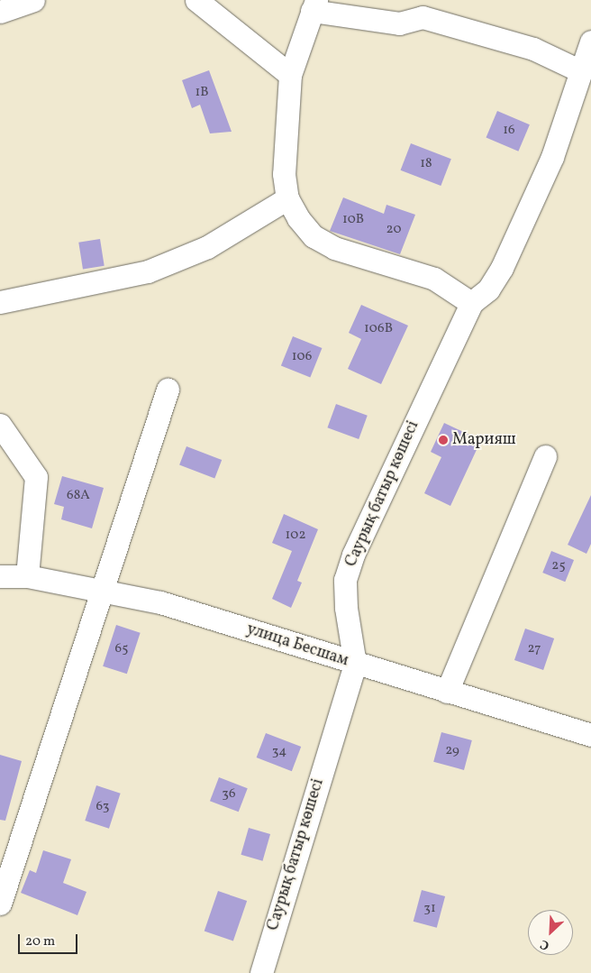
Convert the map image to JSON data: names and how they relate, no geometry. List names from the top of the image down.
{
  "streets": {
    "street": ["Саурық батыр көшесі", "улица Бесшам"]
  },
  "crossings": [
    ["Саурық батыр көшесі", "улица Бесшам"]
  ],
  "places": ["Марияш"],
  "house_numbers": [
    "1В",
    "16",
    "18",
    "10В",
    "20",
    "106В",
    "106",
    "68А",
    "102",
    "25",
    "65",
    "27",
    "29",
    "34",
    "36",
    "63",
    "31"
  ],
  "scale_bar": "20 m",
  "north": "bottom left"
}
